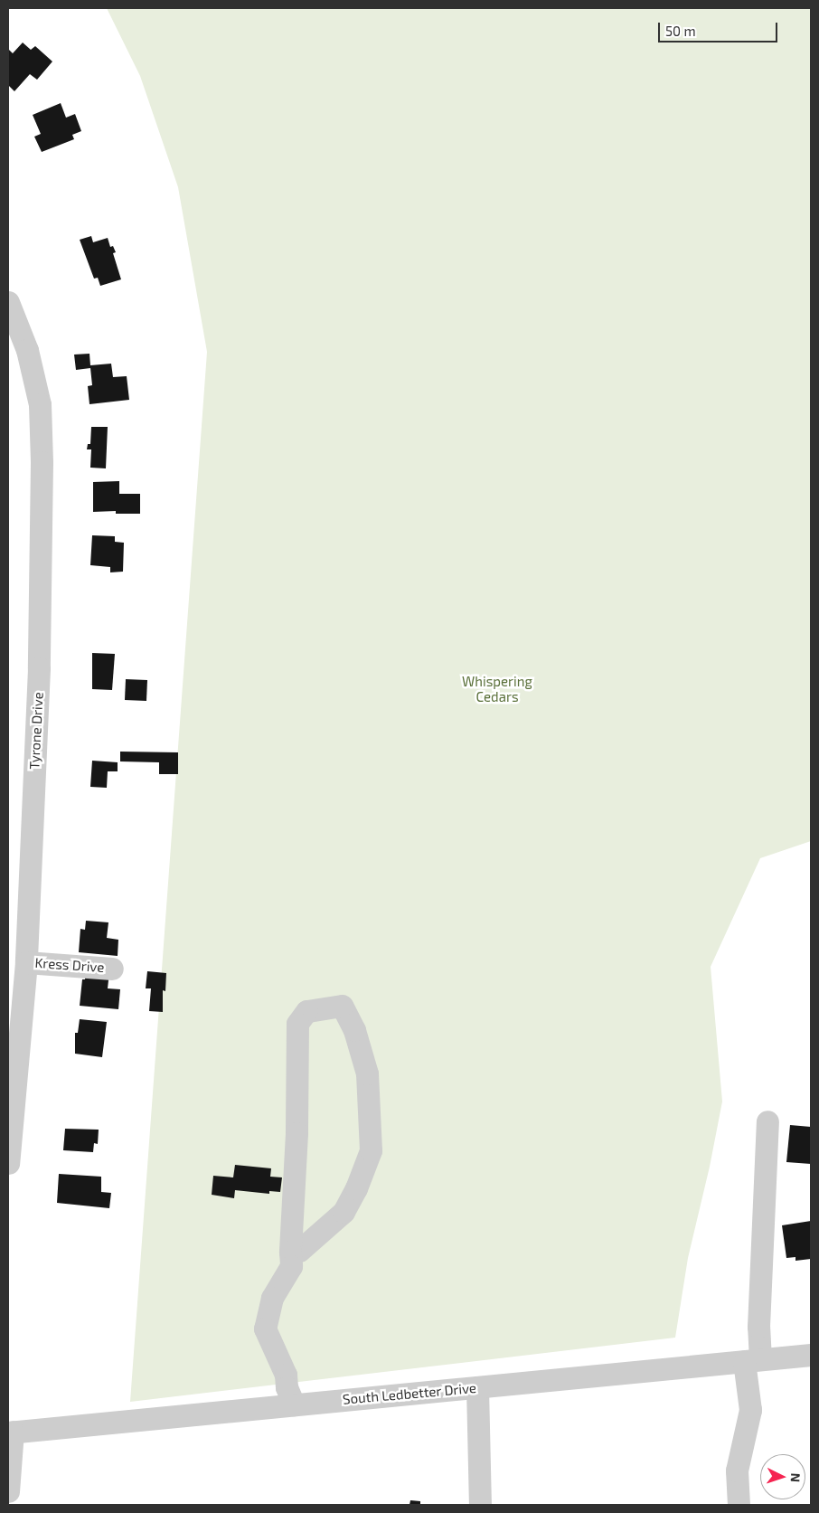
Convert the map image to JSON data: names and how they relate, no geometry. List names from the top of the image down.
{
  "streets": {
    "street": ["Tyrone Drive", "Kress Drive", "South Ledbetter Drive"]
  },
  "crossings": [
    ["Tyrone Drive", "Kress Drive"]
  ],
  "parks": ["Whispering Cedars"],
  "scale_bar": "50 m",
  "north": "right"
}
